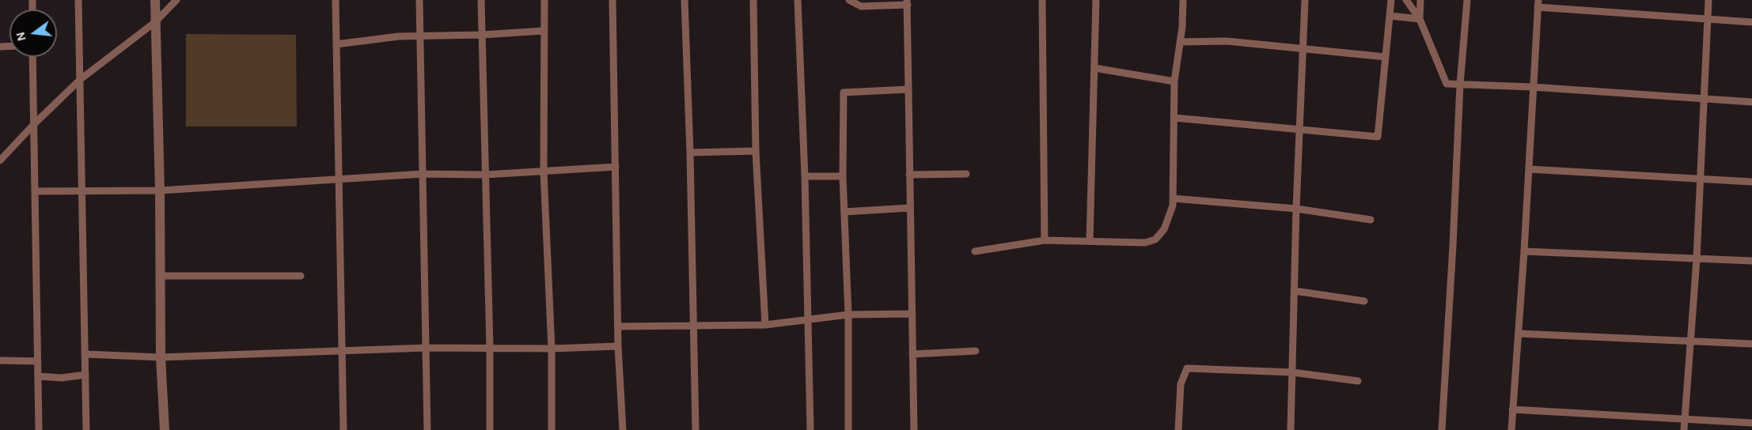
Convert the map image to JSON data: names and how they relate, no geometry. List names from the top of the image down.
{
  "north": "left"
}
